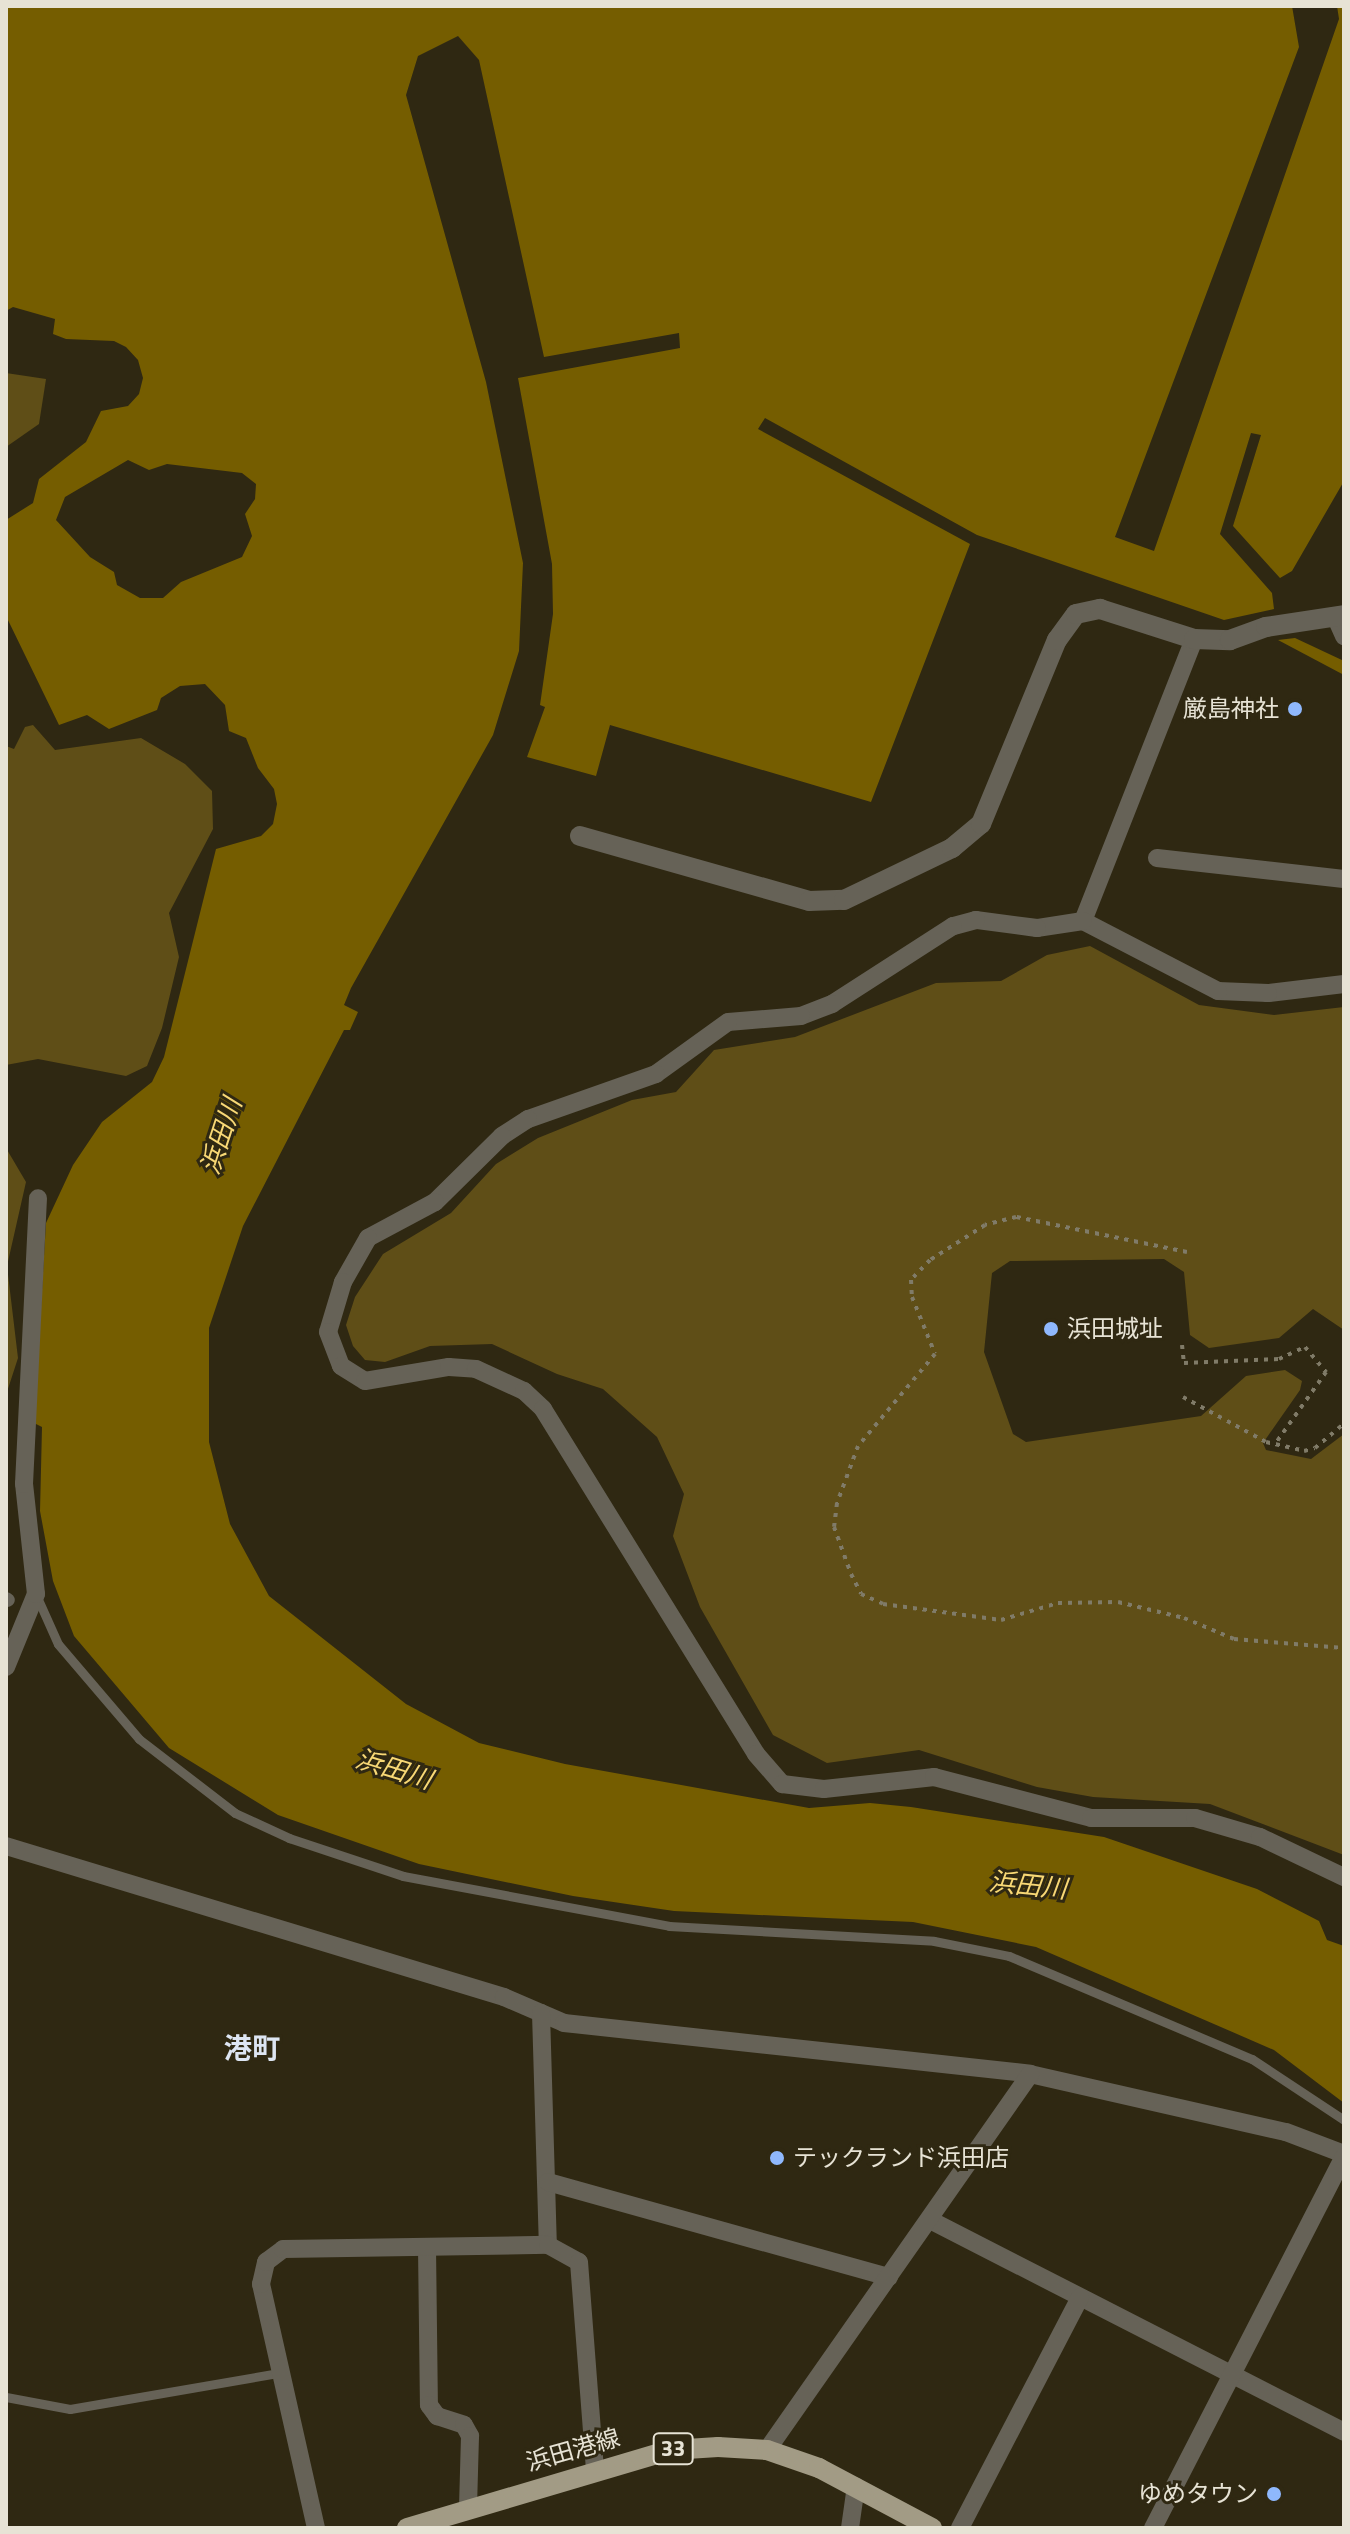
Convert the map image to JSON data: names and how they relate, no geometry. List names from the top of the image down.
{
  "streets": {
    "main road": ["33", "浜田港線"]
  },
  "districts": ["港町"],
  "water": ["浜田川"],
  "places": [
    "厳島神社",
    "浜田城址",
    "テックランド浜田店",
    "ゆめタウン"
  ]
}
